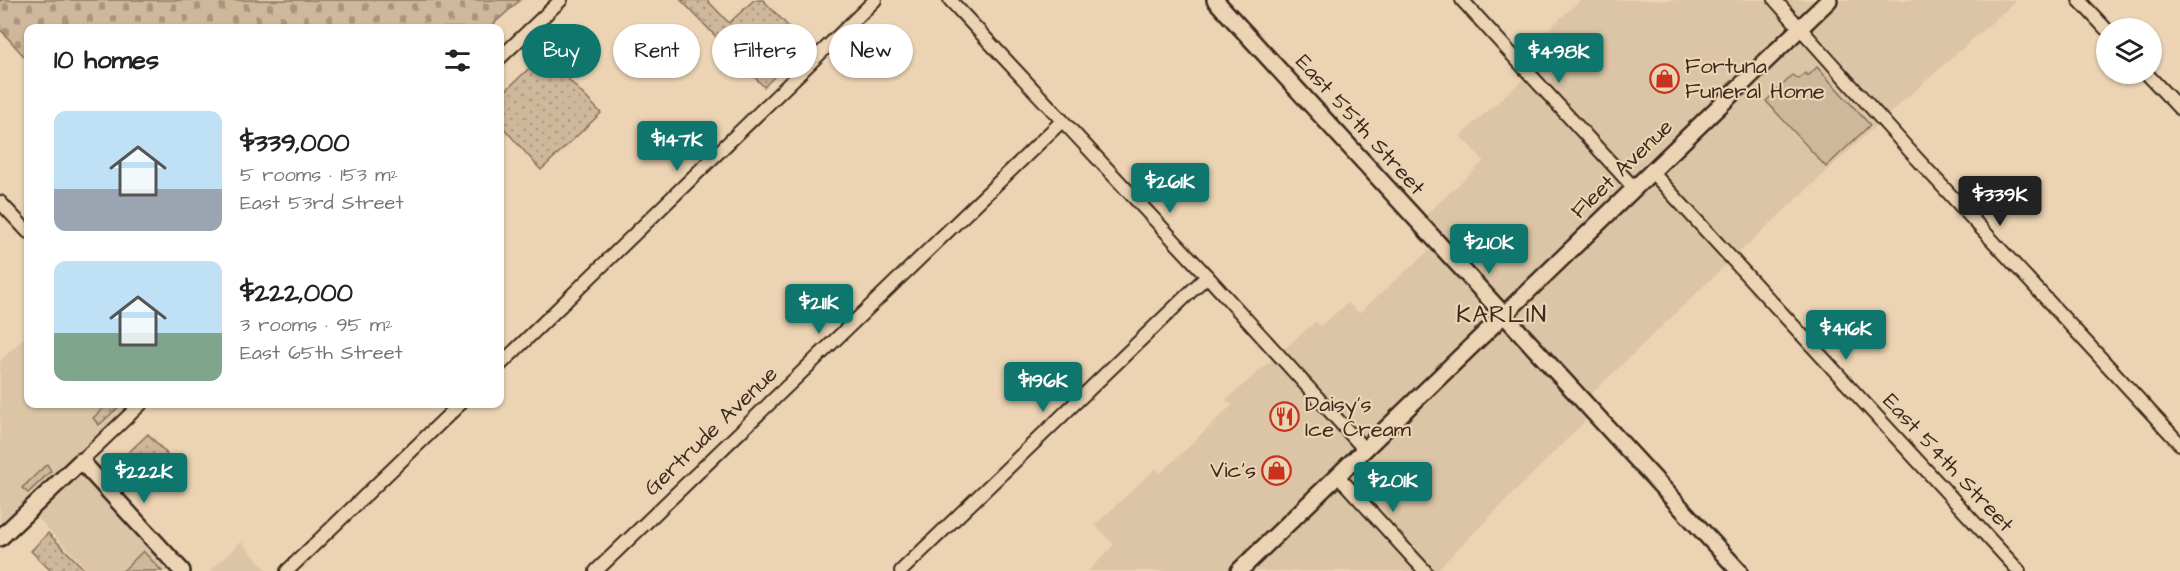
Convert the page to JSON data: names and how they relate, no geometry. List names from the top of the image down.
{
  "streets": {
    "street": [
      "East 55th Street",
      "Fleet Avenue",
      "Gertrude Avenue",
      "East 54th Street"
    ]
  },
  "crossings": [
    ["East 55th Street", "Fleet Avenue"],
    ["Fleet Avenue", "East 54th Street"]
  ],
  "districts": ["KARLIN"],
  "places": {
    "shop": ["Fortuna Funeral Home", "Vic's"],
    "restaurant": ["Daisy's Ice Cream"]
  },
  "page": {
    "chip": [
      "Buy",
      "Rent",
      "Filters",
      "New"
    ],
    "heading": "10 homes",
    "price": [
      "$498K",
      "$147K",
      "$261K",
      "$339K",
      "$210K",
      "$211K",
      "$416K",
      "$196K",
      "$222K",
      "$201K"
    ],
    "list": [
      {
        "name": "$339,000",
        "note": "5 rooms · 153 m² · East 53rd Street"
      },
      {
        "name": "$222,000",
        "note": "3 rooms · 95 m² · East 65th Street"
      }
    ]
  }
}
